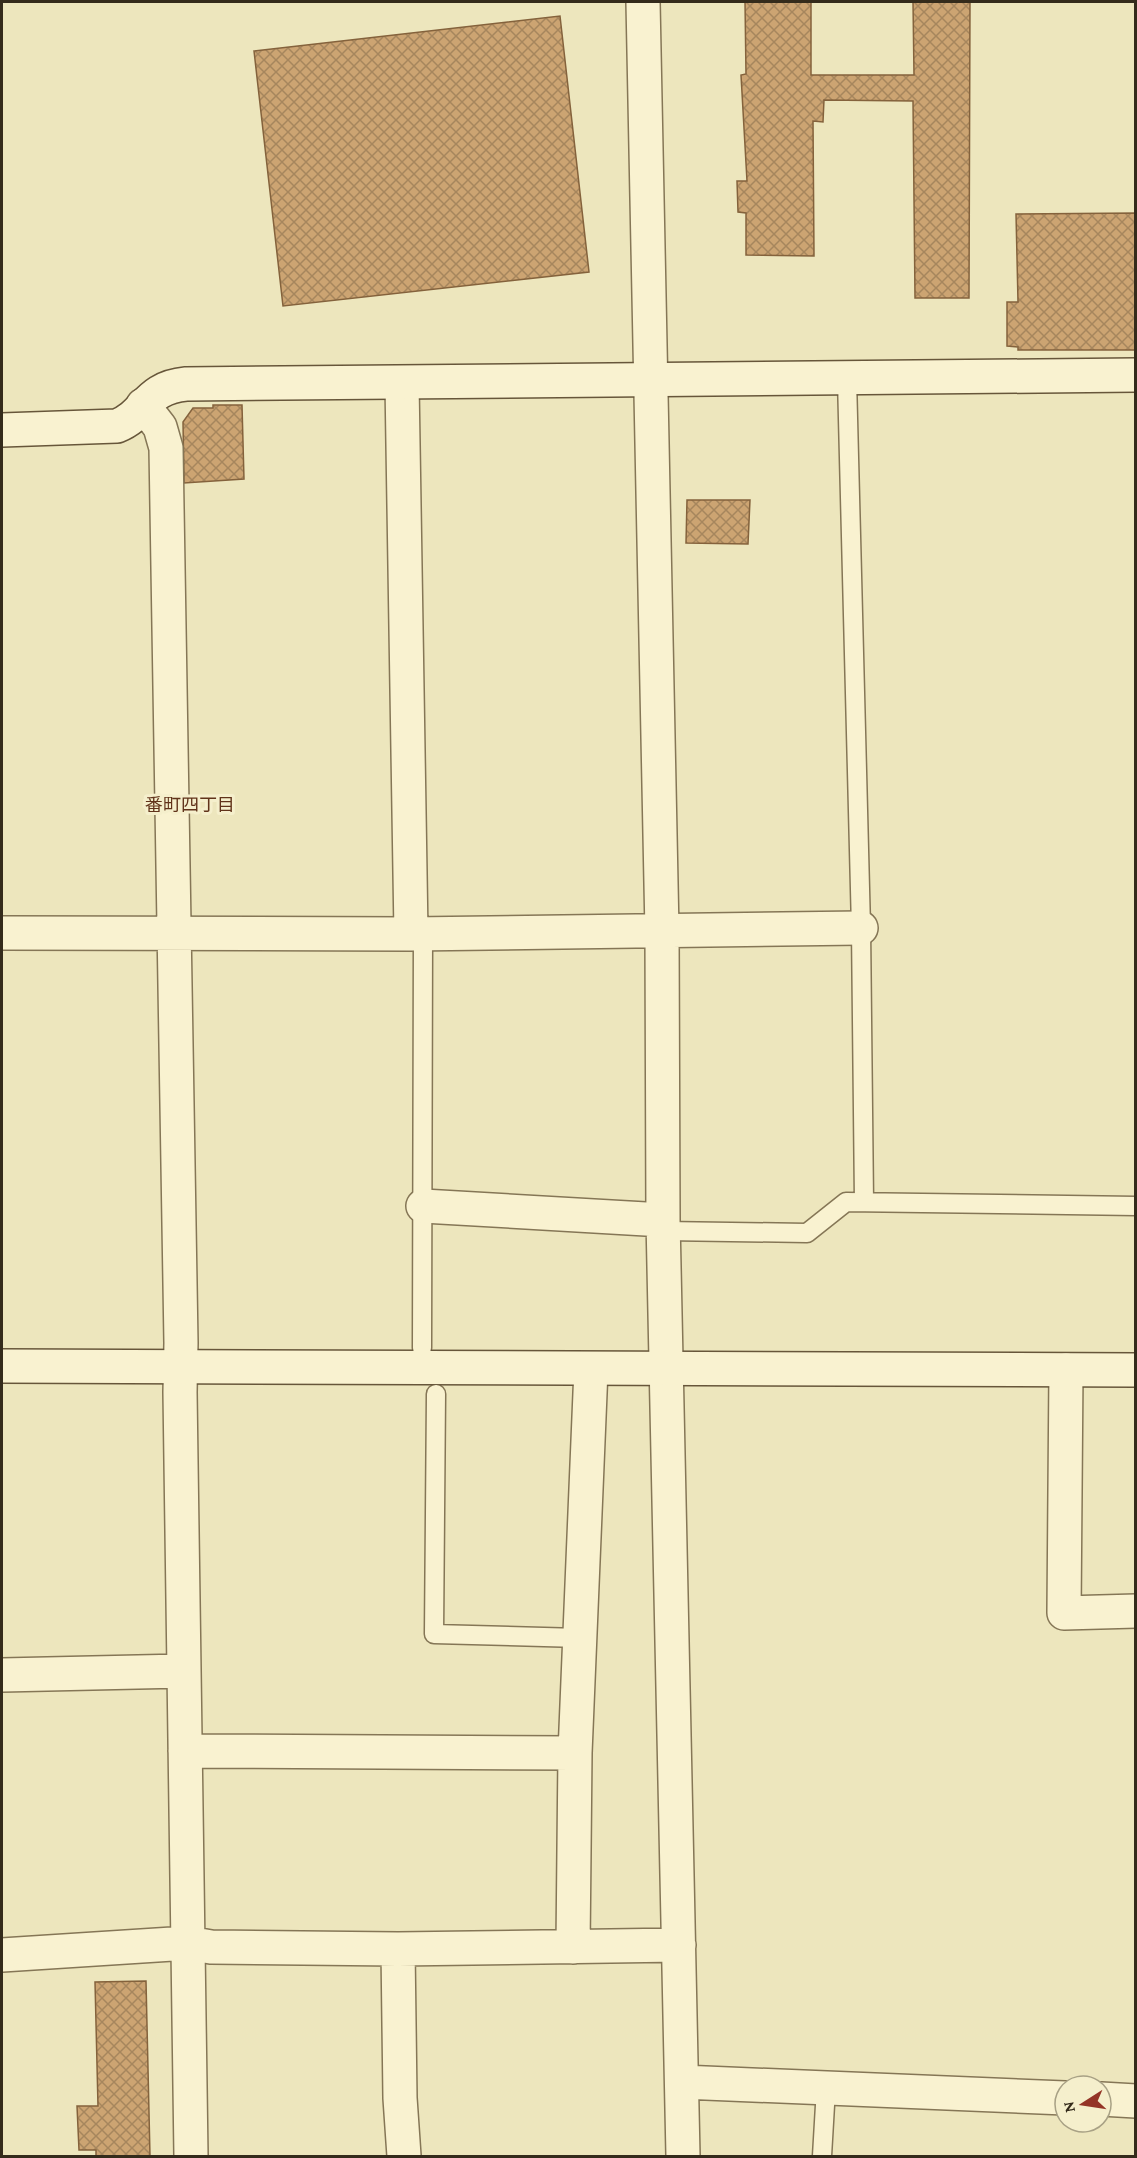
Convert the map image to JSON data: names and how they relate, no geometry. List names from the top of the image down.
{
  "districts": ["番町四丁目"],
  "north": "left"
}
